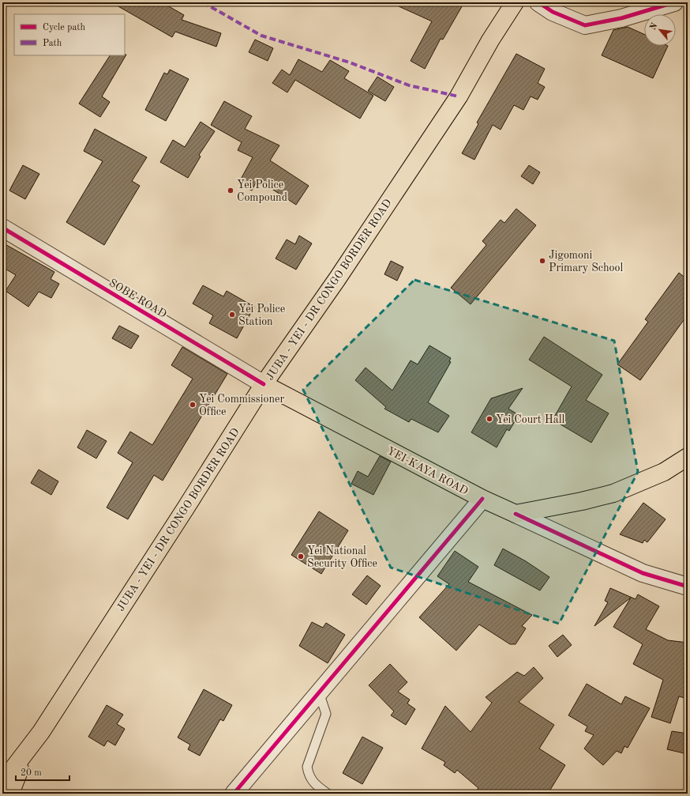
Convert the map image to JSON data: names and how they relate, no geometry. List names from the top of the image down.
{
  "streets": {
    "main road": ["JUBA - YEI - DR CONGO BORDER ROAD", "YEI-KAYA ROAD"],
    "street": ["SOBE ROAD"]
  },
  "crossings": [
    ["JUBA - YEI - DR CONGO BORDER ROAD", "SOBE ROAD"],
    ["JUBA - YEI - DR CONGO BORDER ROAD", "YEI-KAYA ROAD"],
    ["SOBE ROAD", "YEI-KAYA ROAD"]
  ],
  "places": [
    "Yei Police Compound",
    "Jigomoni Primary School",
    "Yei Police Station",
    "Yei Commissioner Office",
    "Yei Court Hall",
    "Yei National Security Office"
  ],
  "legend": ["Cycle path", "Path"],
  "scale_bar": "20 m",
  "north": "top left"
}
